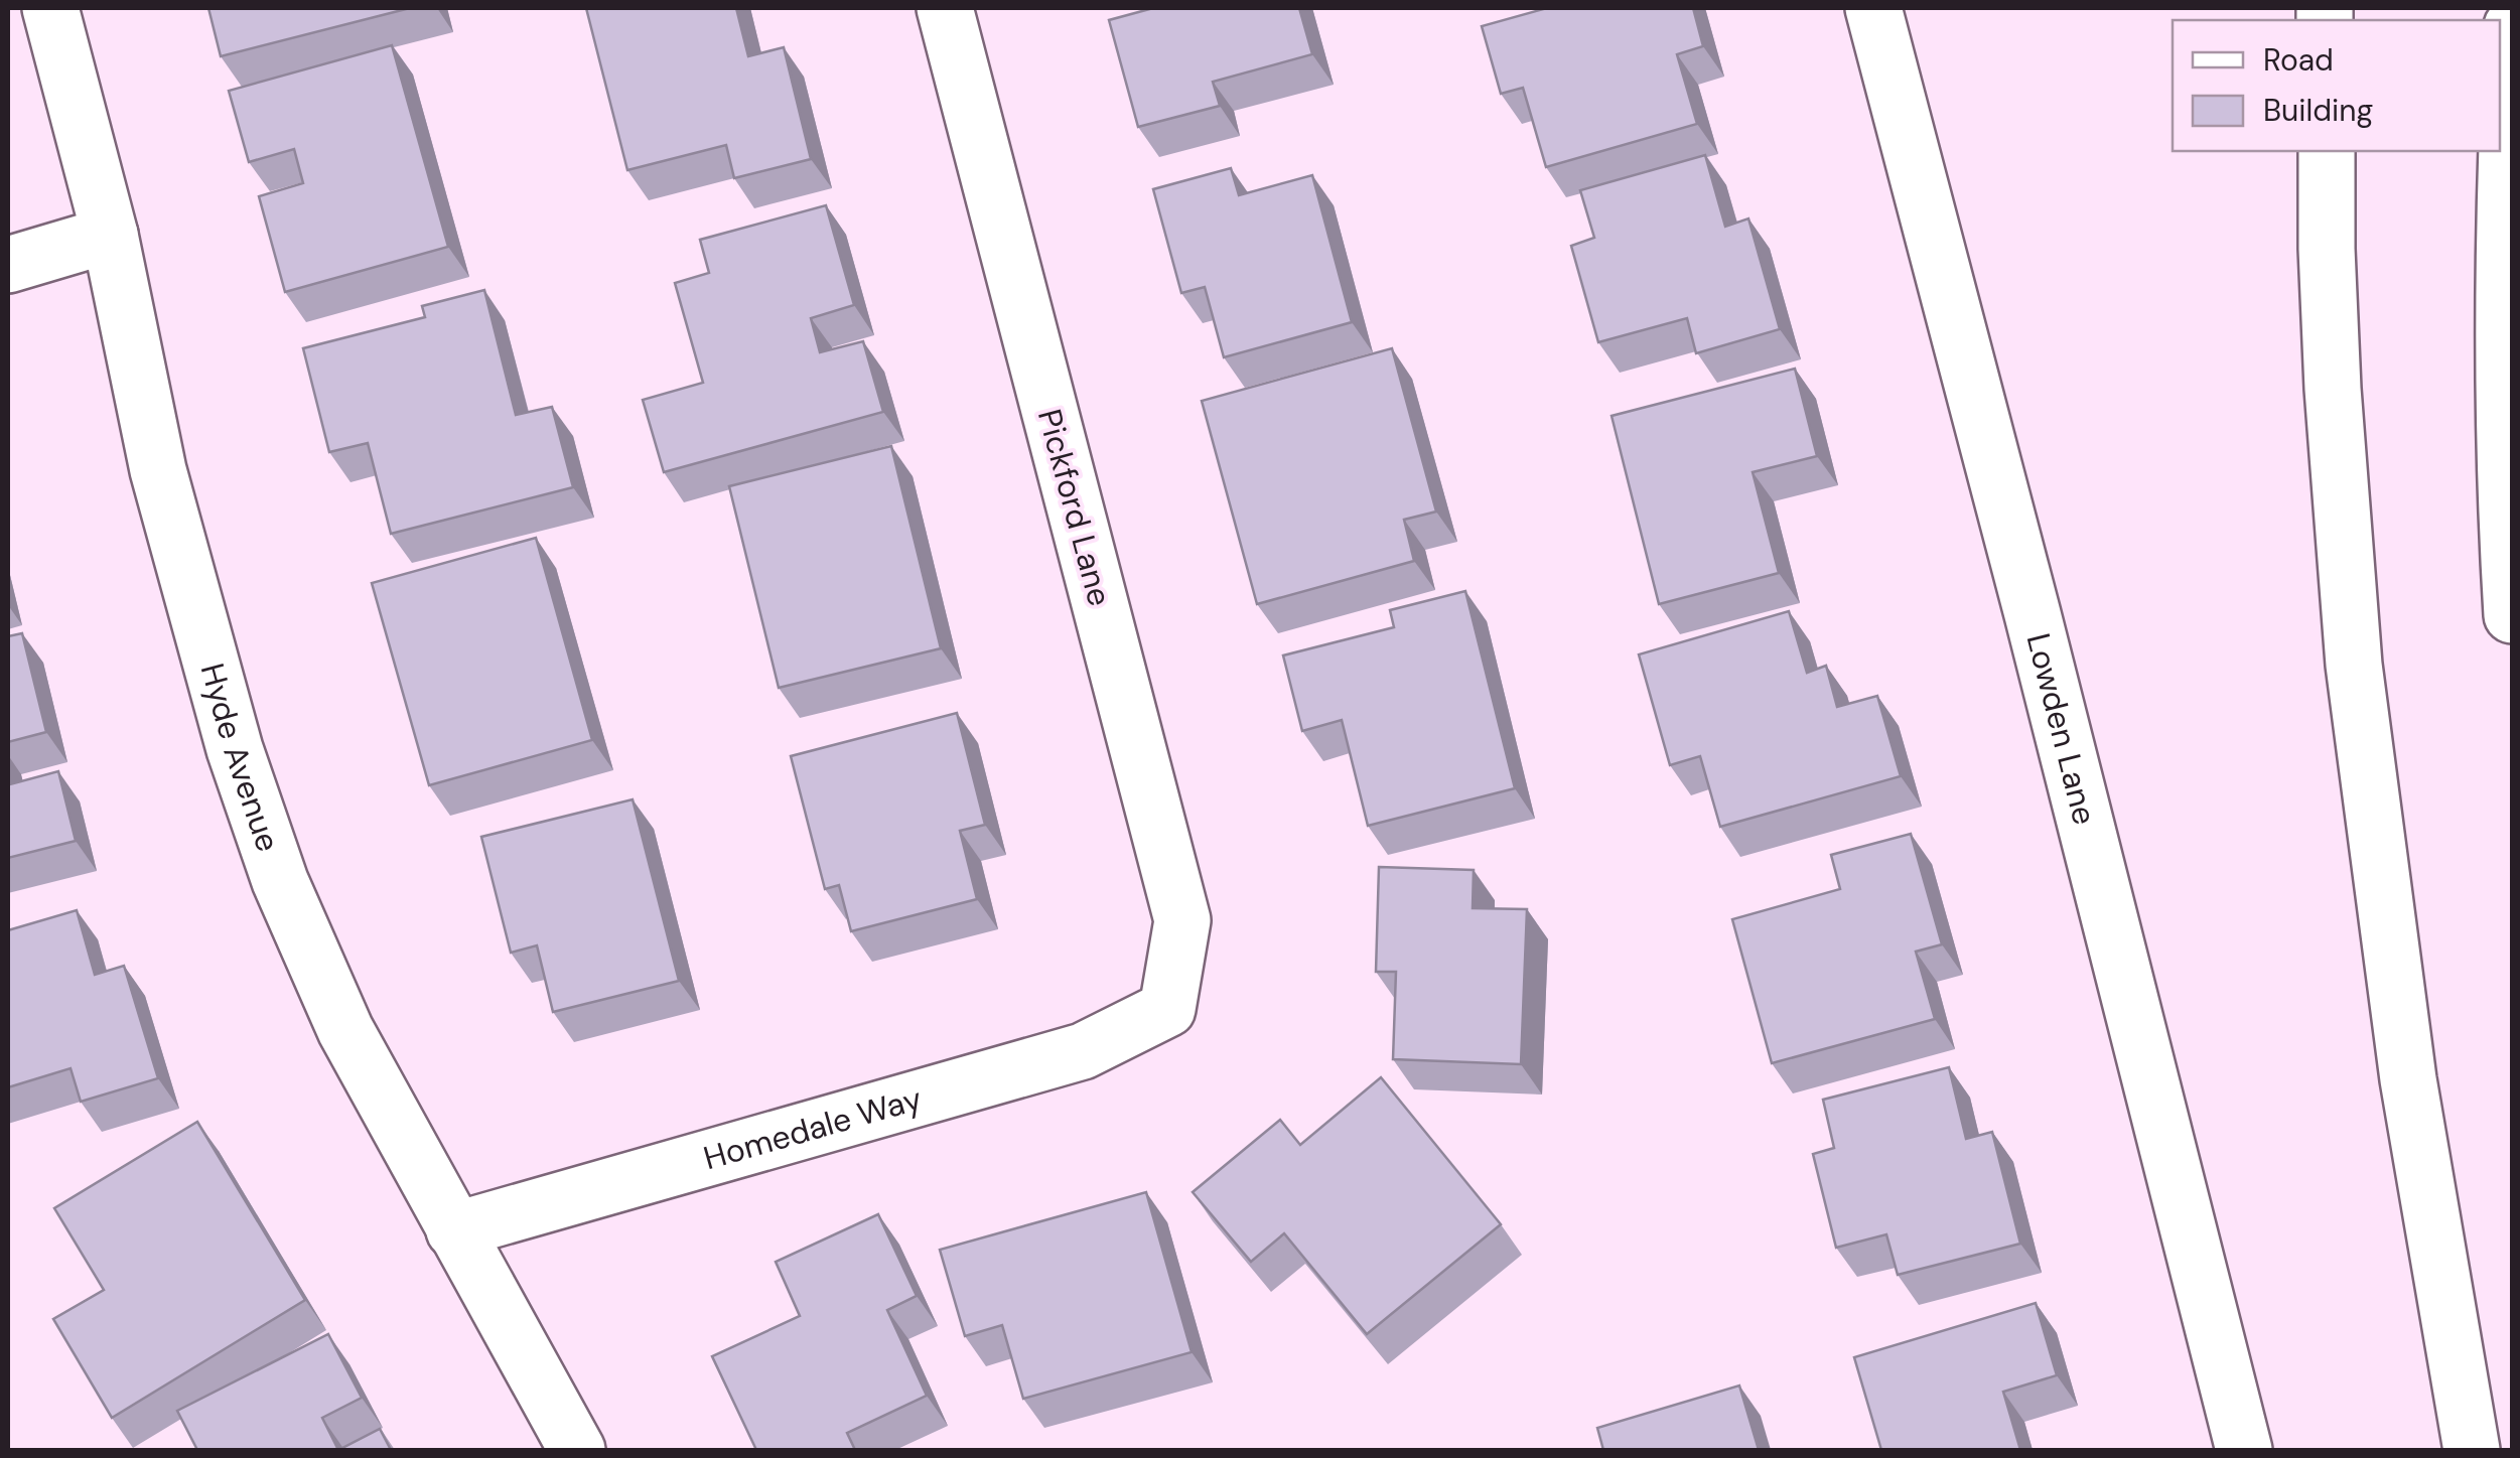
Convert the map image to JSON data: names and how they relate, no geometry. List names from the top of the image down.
{
  "streets": {
    "main road": [
      "Pickford Lane",
      "Lowden Lane",
      "Hyde Avenue",
      "Homedale Way"
    ]
  },
  "crossings": [
    ["Pickford Lane", "Homedale Way"],
    ["Hyde Avenue", "Homedale Way"]
  ],
  "legend": ["Road", "Building"]
}
